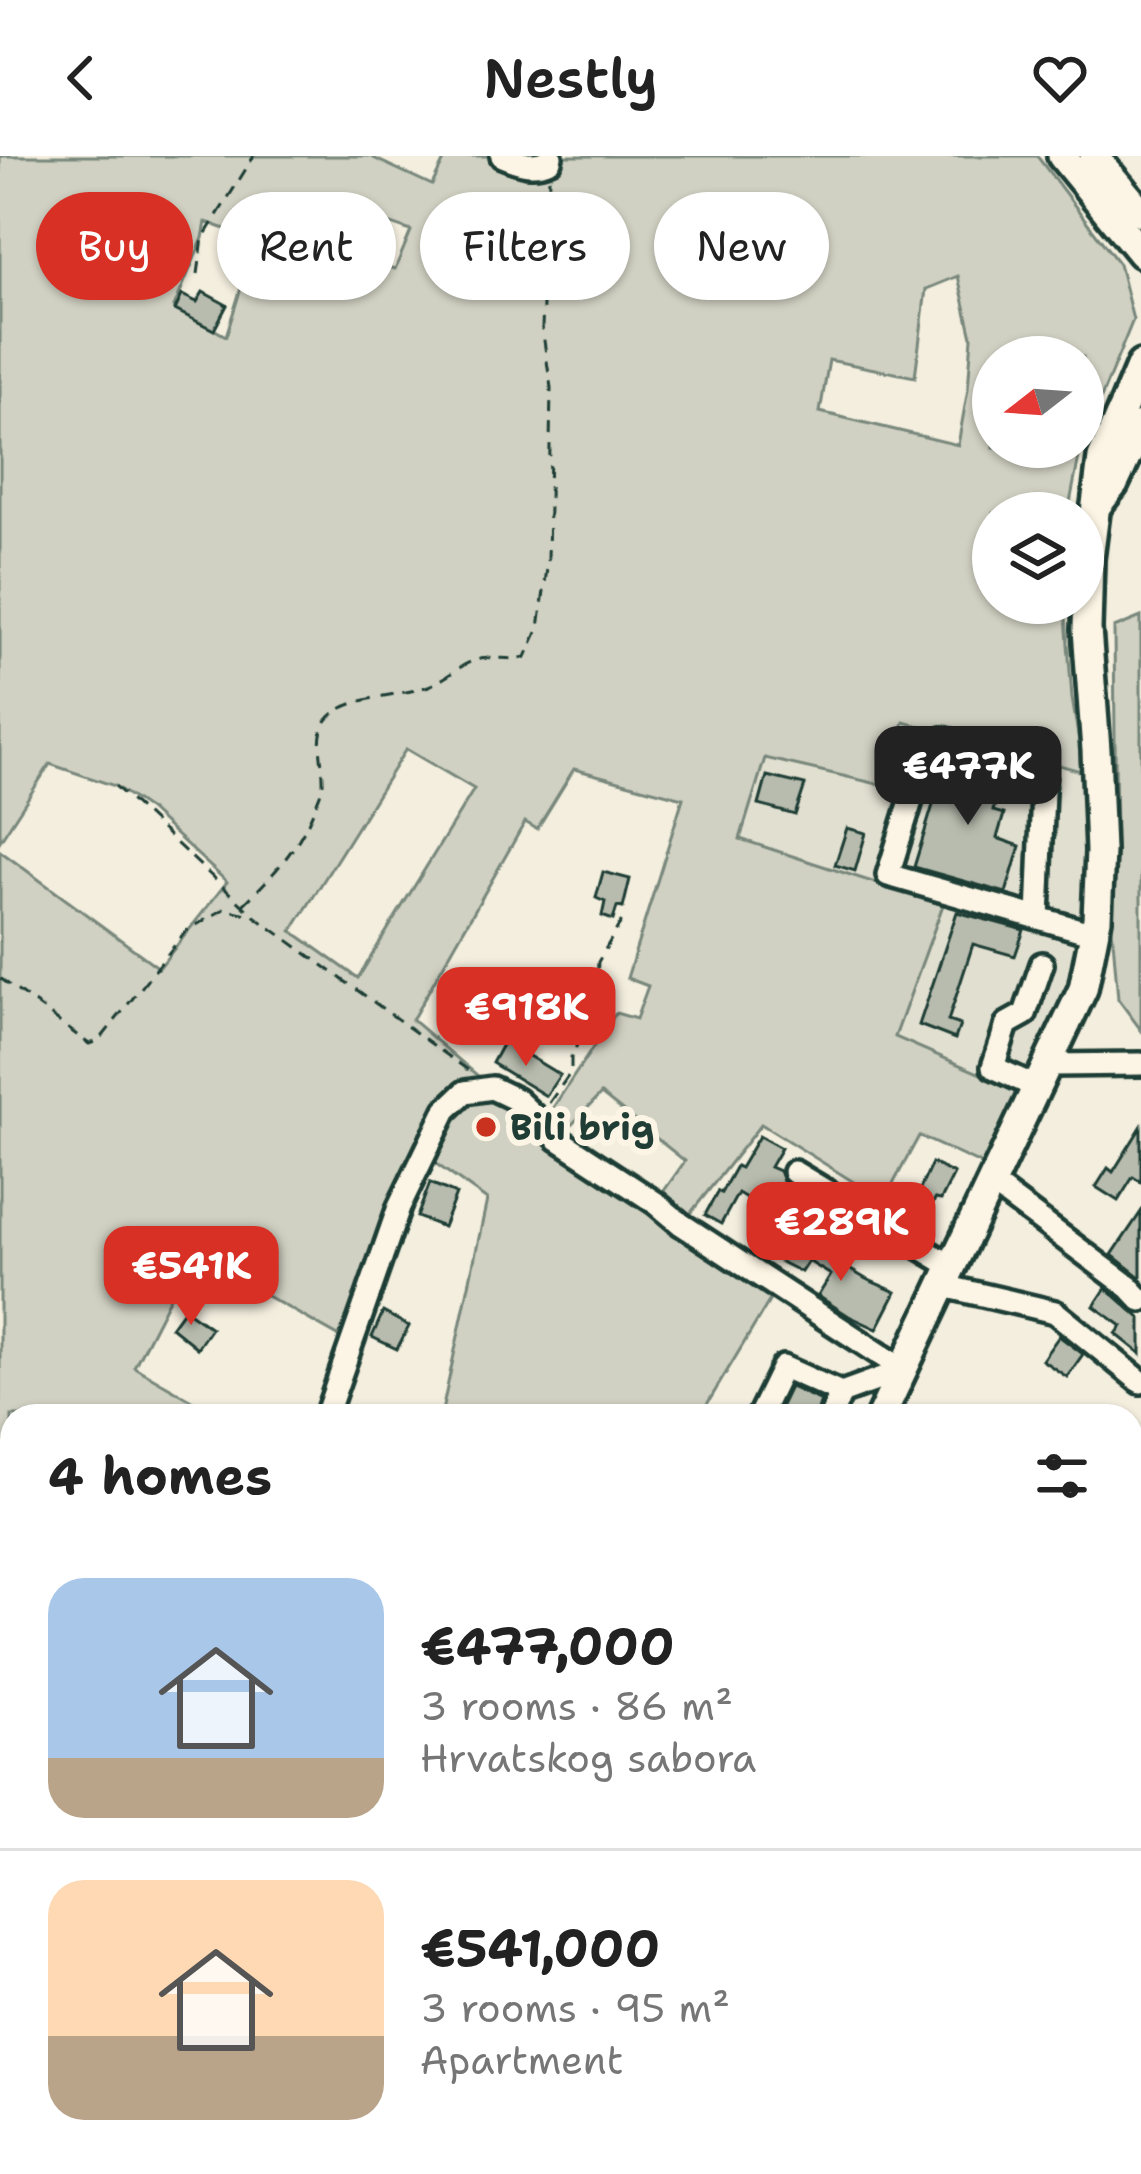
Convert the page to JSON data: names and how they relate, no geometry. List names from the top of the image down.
{
  "places": ["Bili brig"],
  "north": "left",
  "page": {
    "header": "Nestly",
    "chip": [
      "Buy",
      "Rent",
      "Filters",
      "New"
    ],
    "price": [
      "€477K",
      "€918K",
      "€289K",
      "€541K"
    ],
    "heading": "4 homes",
    "list": [
      {
        "name": "€477,000",
        "note": "3 rooms · 86 m² · Hrvatskog sabora"
      },
      {
        "name": "€541,000",
        "note": "3 rooms · 95 m² · Apartment"
      }
    ]
  }
}
